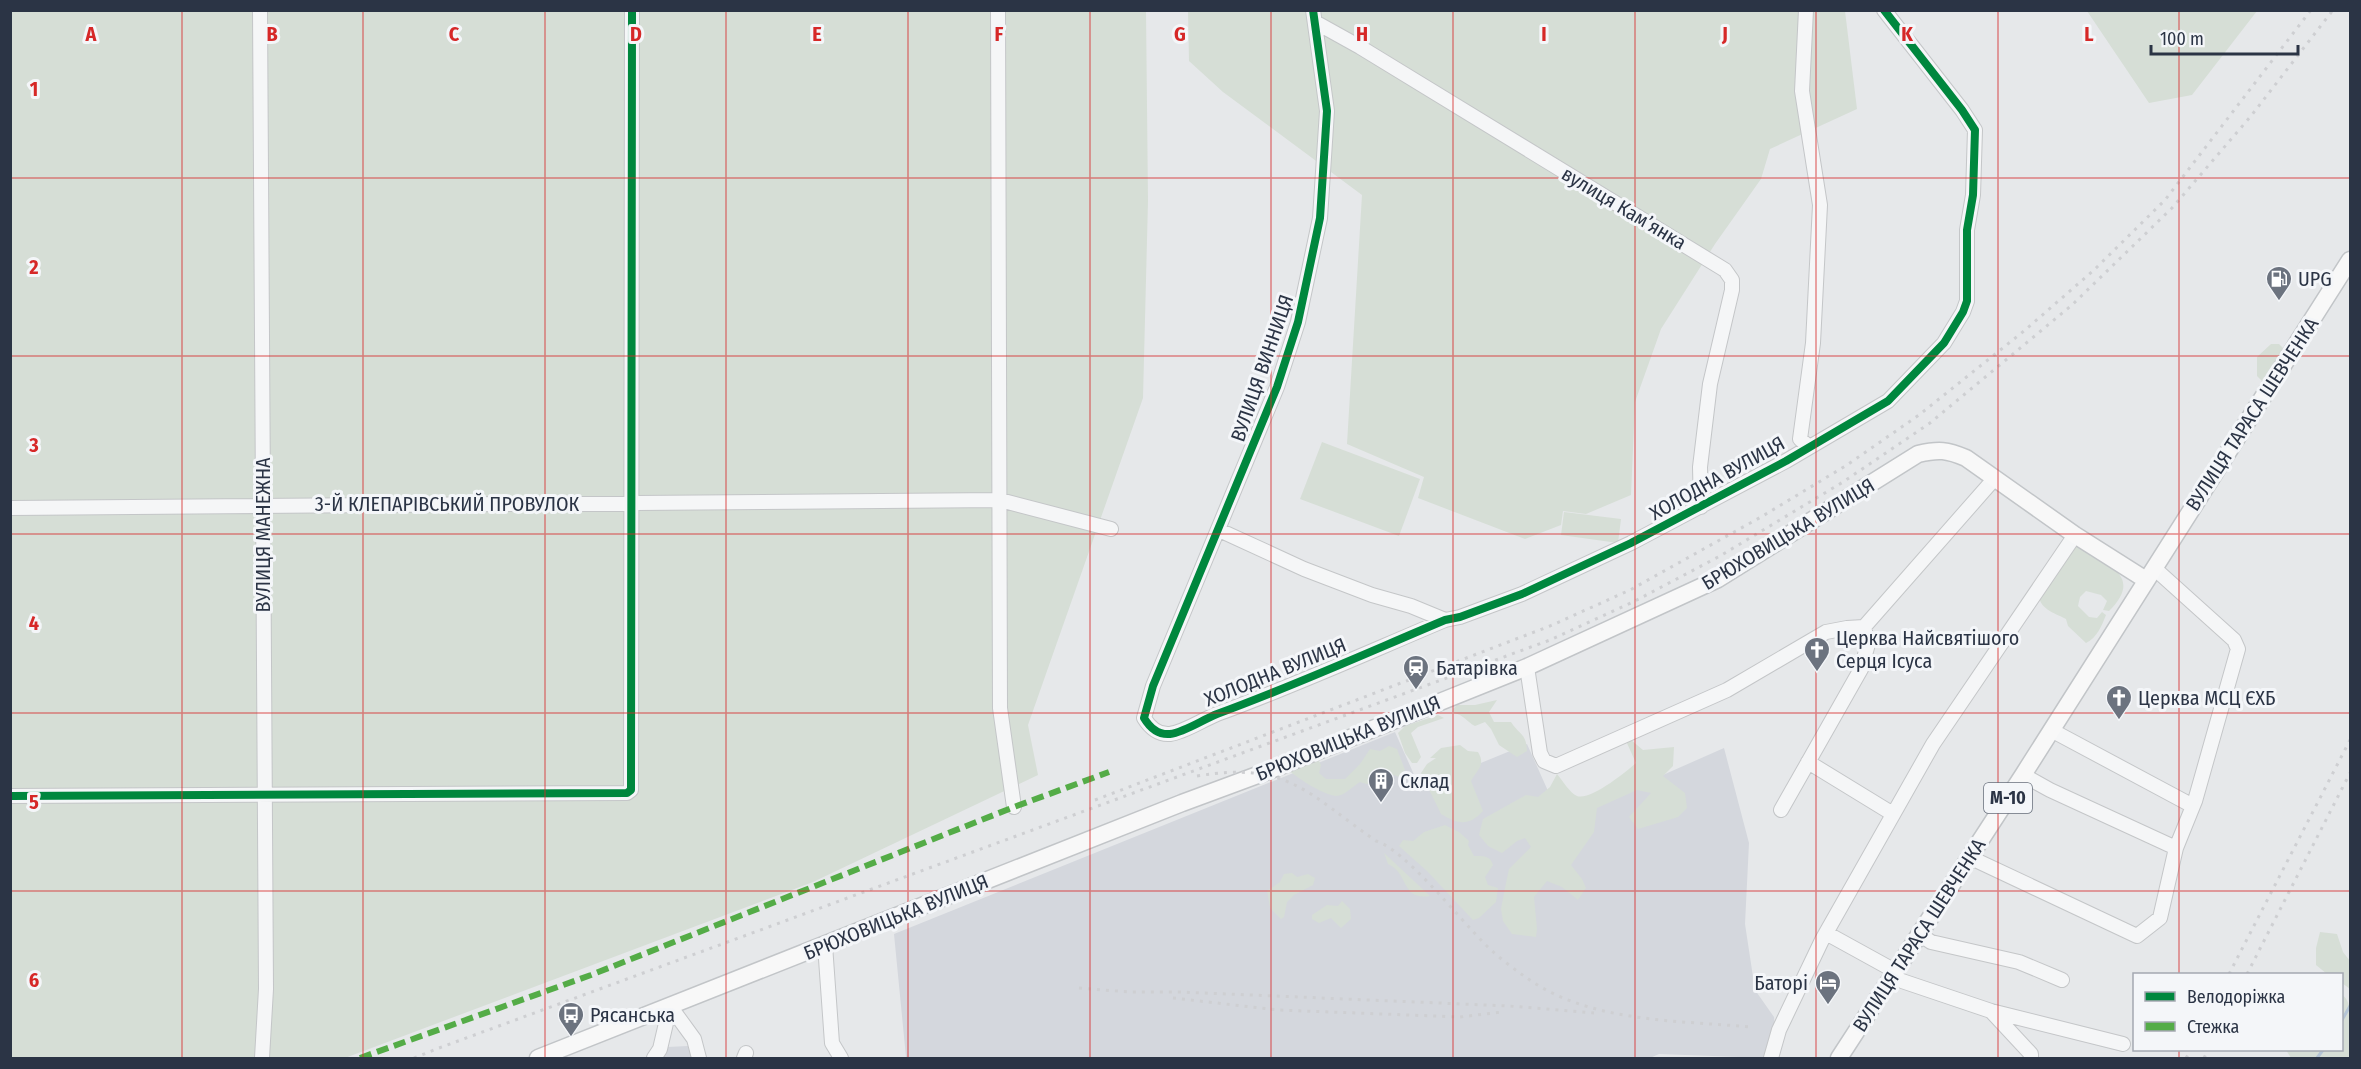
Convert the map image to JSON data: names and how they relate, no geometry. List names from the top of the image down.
{
  "streets": {
    "main road": ["ВУЛИЦЯ ТАРАСА ШЕВЧЕНКА", "БРЮХОВИЦЬКА ВУЛИЦЯ", "М-10"],
    "street": [
      "вулиця Камʼянка",
      "ВУЛИЦЯ ВИННИЦЯ",
      "ХОЛОДНА ВУЛИЦЯ",
      "3-Й КЛЕПАРІВСЬКИЙ ПРОВУЛОК",
      "ВУЛИЦЯ МАНЕЖНА"
    ]
  },
  "crossings": [
    ["вулиця Камʼянка", "ВУЛИЦЯ ВИННИЦЯ"],
    ["вулиця Камʼянка", "ХОЛОДНА ВУЛИЦЯ"],
    ["ВУЛИЦЯ ВИННИЦЯ", "ХОЛОДНА ВУЛИЦЯ"],
    ["ВУЛИЦЯ ТАРАСА ШЕВЧЕНКА", "БРЮХОВИЦЬКА ВУЛИЦЯ"],
    ["3-Й КЛЕПАРІВСЬКИЙ ПРОВУЛОК", "ВУЛИЦЯ МАНЕЖНА"]
  ],
  "places": {
    "fuel station": ["UPG"],
    "church": ["Церква Найсвятішого Серця Ісуса", "Церква МСЦ ЄХБ"],
    "station": ["Батарівка"],
    "building": ["Склад"],
    "hotel": ["Баторі"],
    "bus stop": ["Рясанська"]
  },
  "legend": ["Велодоріжка", "Стежка"],
  "scale_bar": "100 m",
  "grid": {
    "columns": [
      "A",
      "B",
      "C",
      "D",
      "E",
      "F",
      "G",
      "H",
      "I",
      "J",
      "K",
      "L"
    ],
    "rows": [
      "1",
      "2",
      "3",
      "4",
      "5",
      "6"
    ]
  }
}
